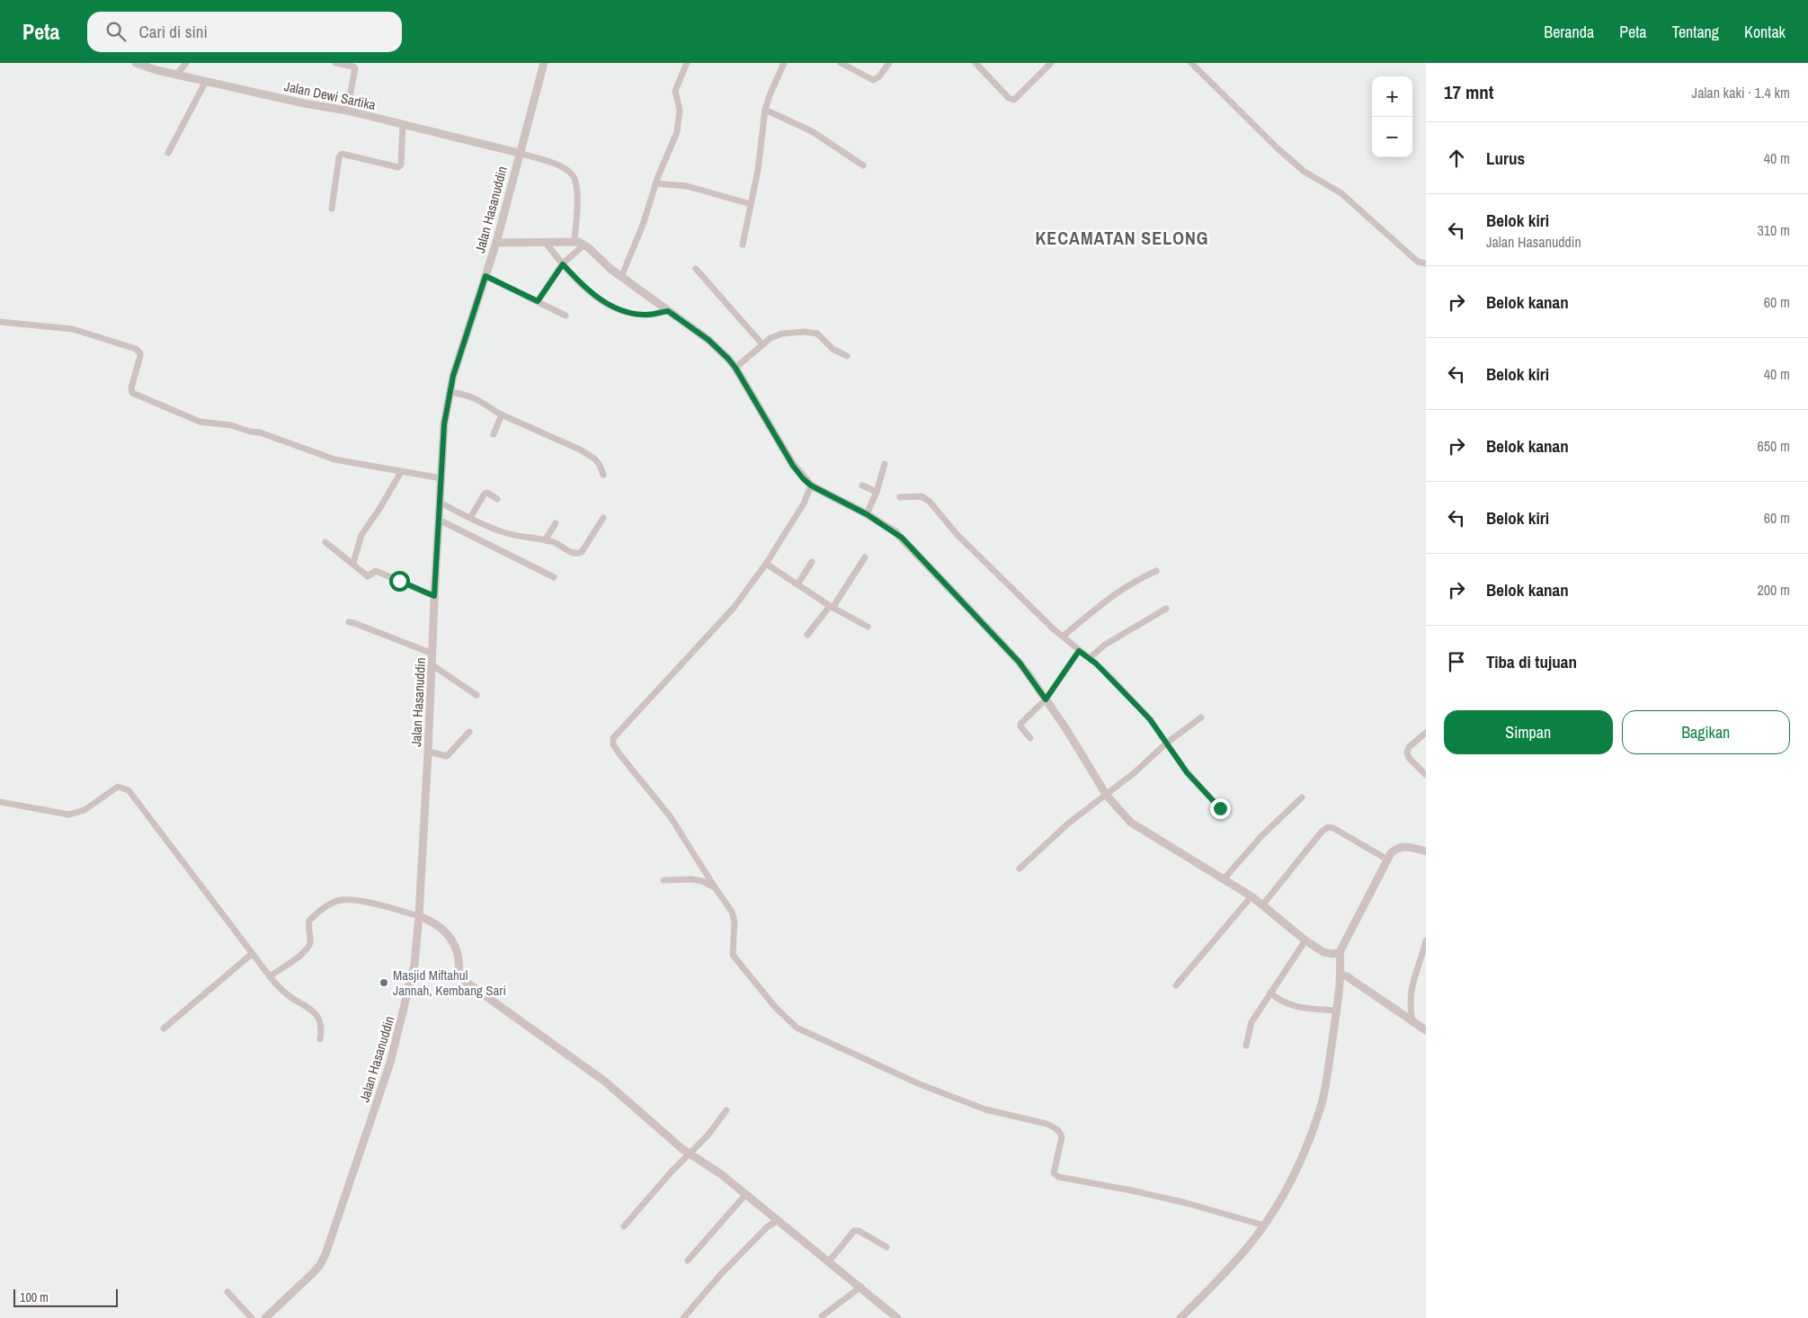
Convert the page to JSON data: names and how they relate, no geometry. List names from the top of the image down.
{
  "streets": {
    "street": ["Jalan Dewi Sartika", "Jalan Hasanuddin"]
  },
  "crossings": [
    ["Jalan Dewi Sartika", "Jalan Hasanuddin"]
  ],
  "districts": ["KECAMATAN SELONG"],
  "places": ["Masjid Miftahul Jannah, Kembang Sari"],
  "scale_bar": "100 m",
  "page": {
    "header": "Peta",
    "search": "Cari di sini",
    "nav": [
      "Beranda",
      "Peta",
      "Tentang",
      "Kontak"
    ],
    "heading": ["17 mnt", "Jalan kaki · 1.4 km"],
    "map_buttons": ["+", "−"],
    "list": [
      ["Lurus", "40 m"],
      ["Belok kiri", "Jalan Hasanuddin", "310 m"],
      ["Belok kanan", "60 m"],
      ["Belok kiri", "40 m"],
      ["Belok kanan", "650 m"],
      ["Belok kiri", "60 m"],
      ["Belok kanan", "200 m"],
      "Tiba di tujuan"
    ],
    "buttons": ["Simpan", "Bagikan"],
    "scale": "100 m"
  }
}
